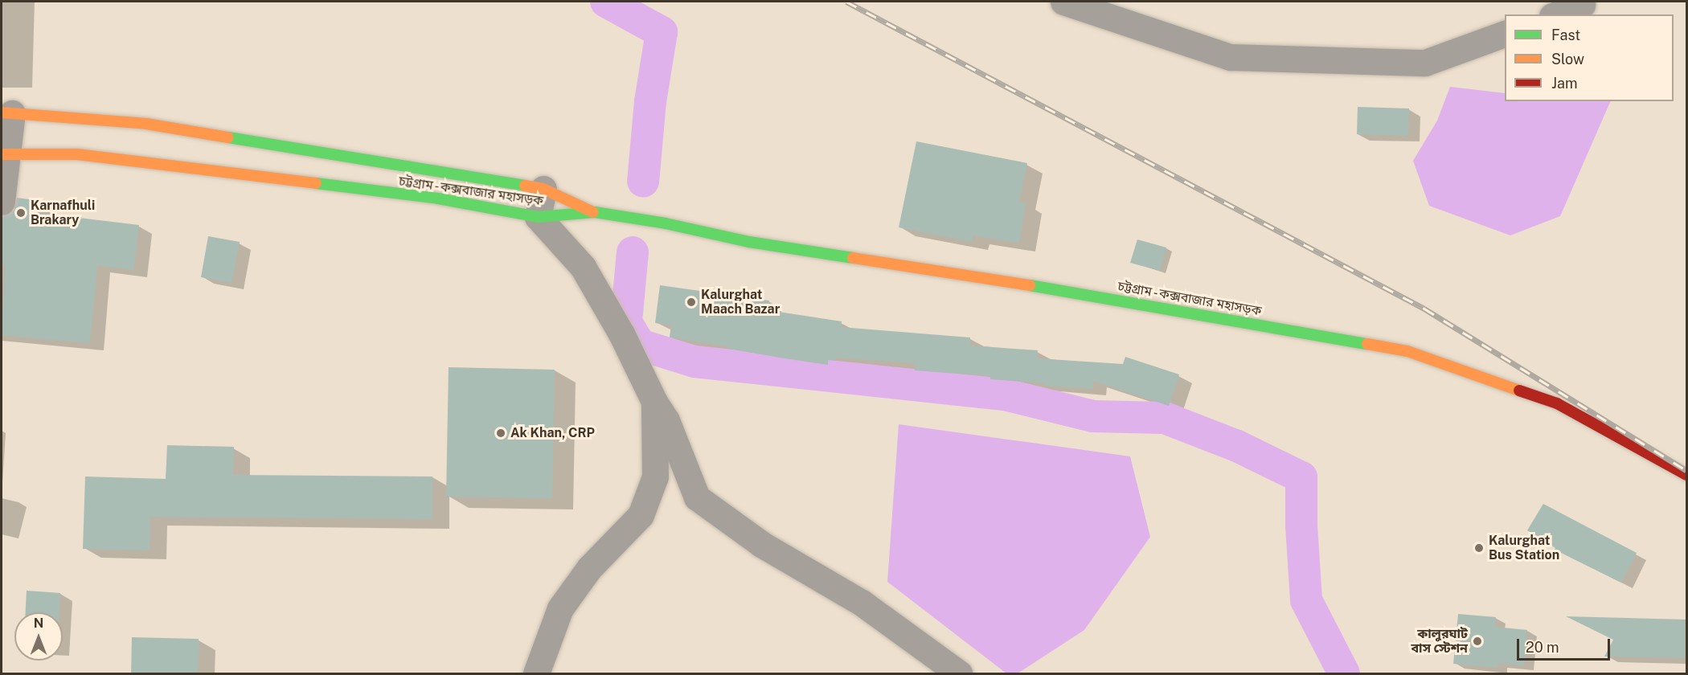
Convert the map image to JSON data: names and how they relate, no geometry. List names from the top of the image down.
{
  "streets": {
    "highway": ["চট্টগ্রাম - কক্সবাজার মহাসড়ক"]
  },
  "places": [
    "Karnafhuli Brakary",
    "Kalurghat Maach Bazar",
    "Ak Khan, CRP",
    "Kalurghat Bus Station",
    "কালুরঘাট বাস স্টেশন"
  ],
  "legend": ["Fast", "Slow", "Jam"],
  "scale_bar": "20 m",
  "north": "top"
}
